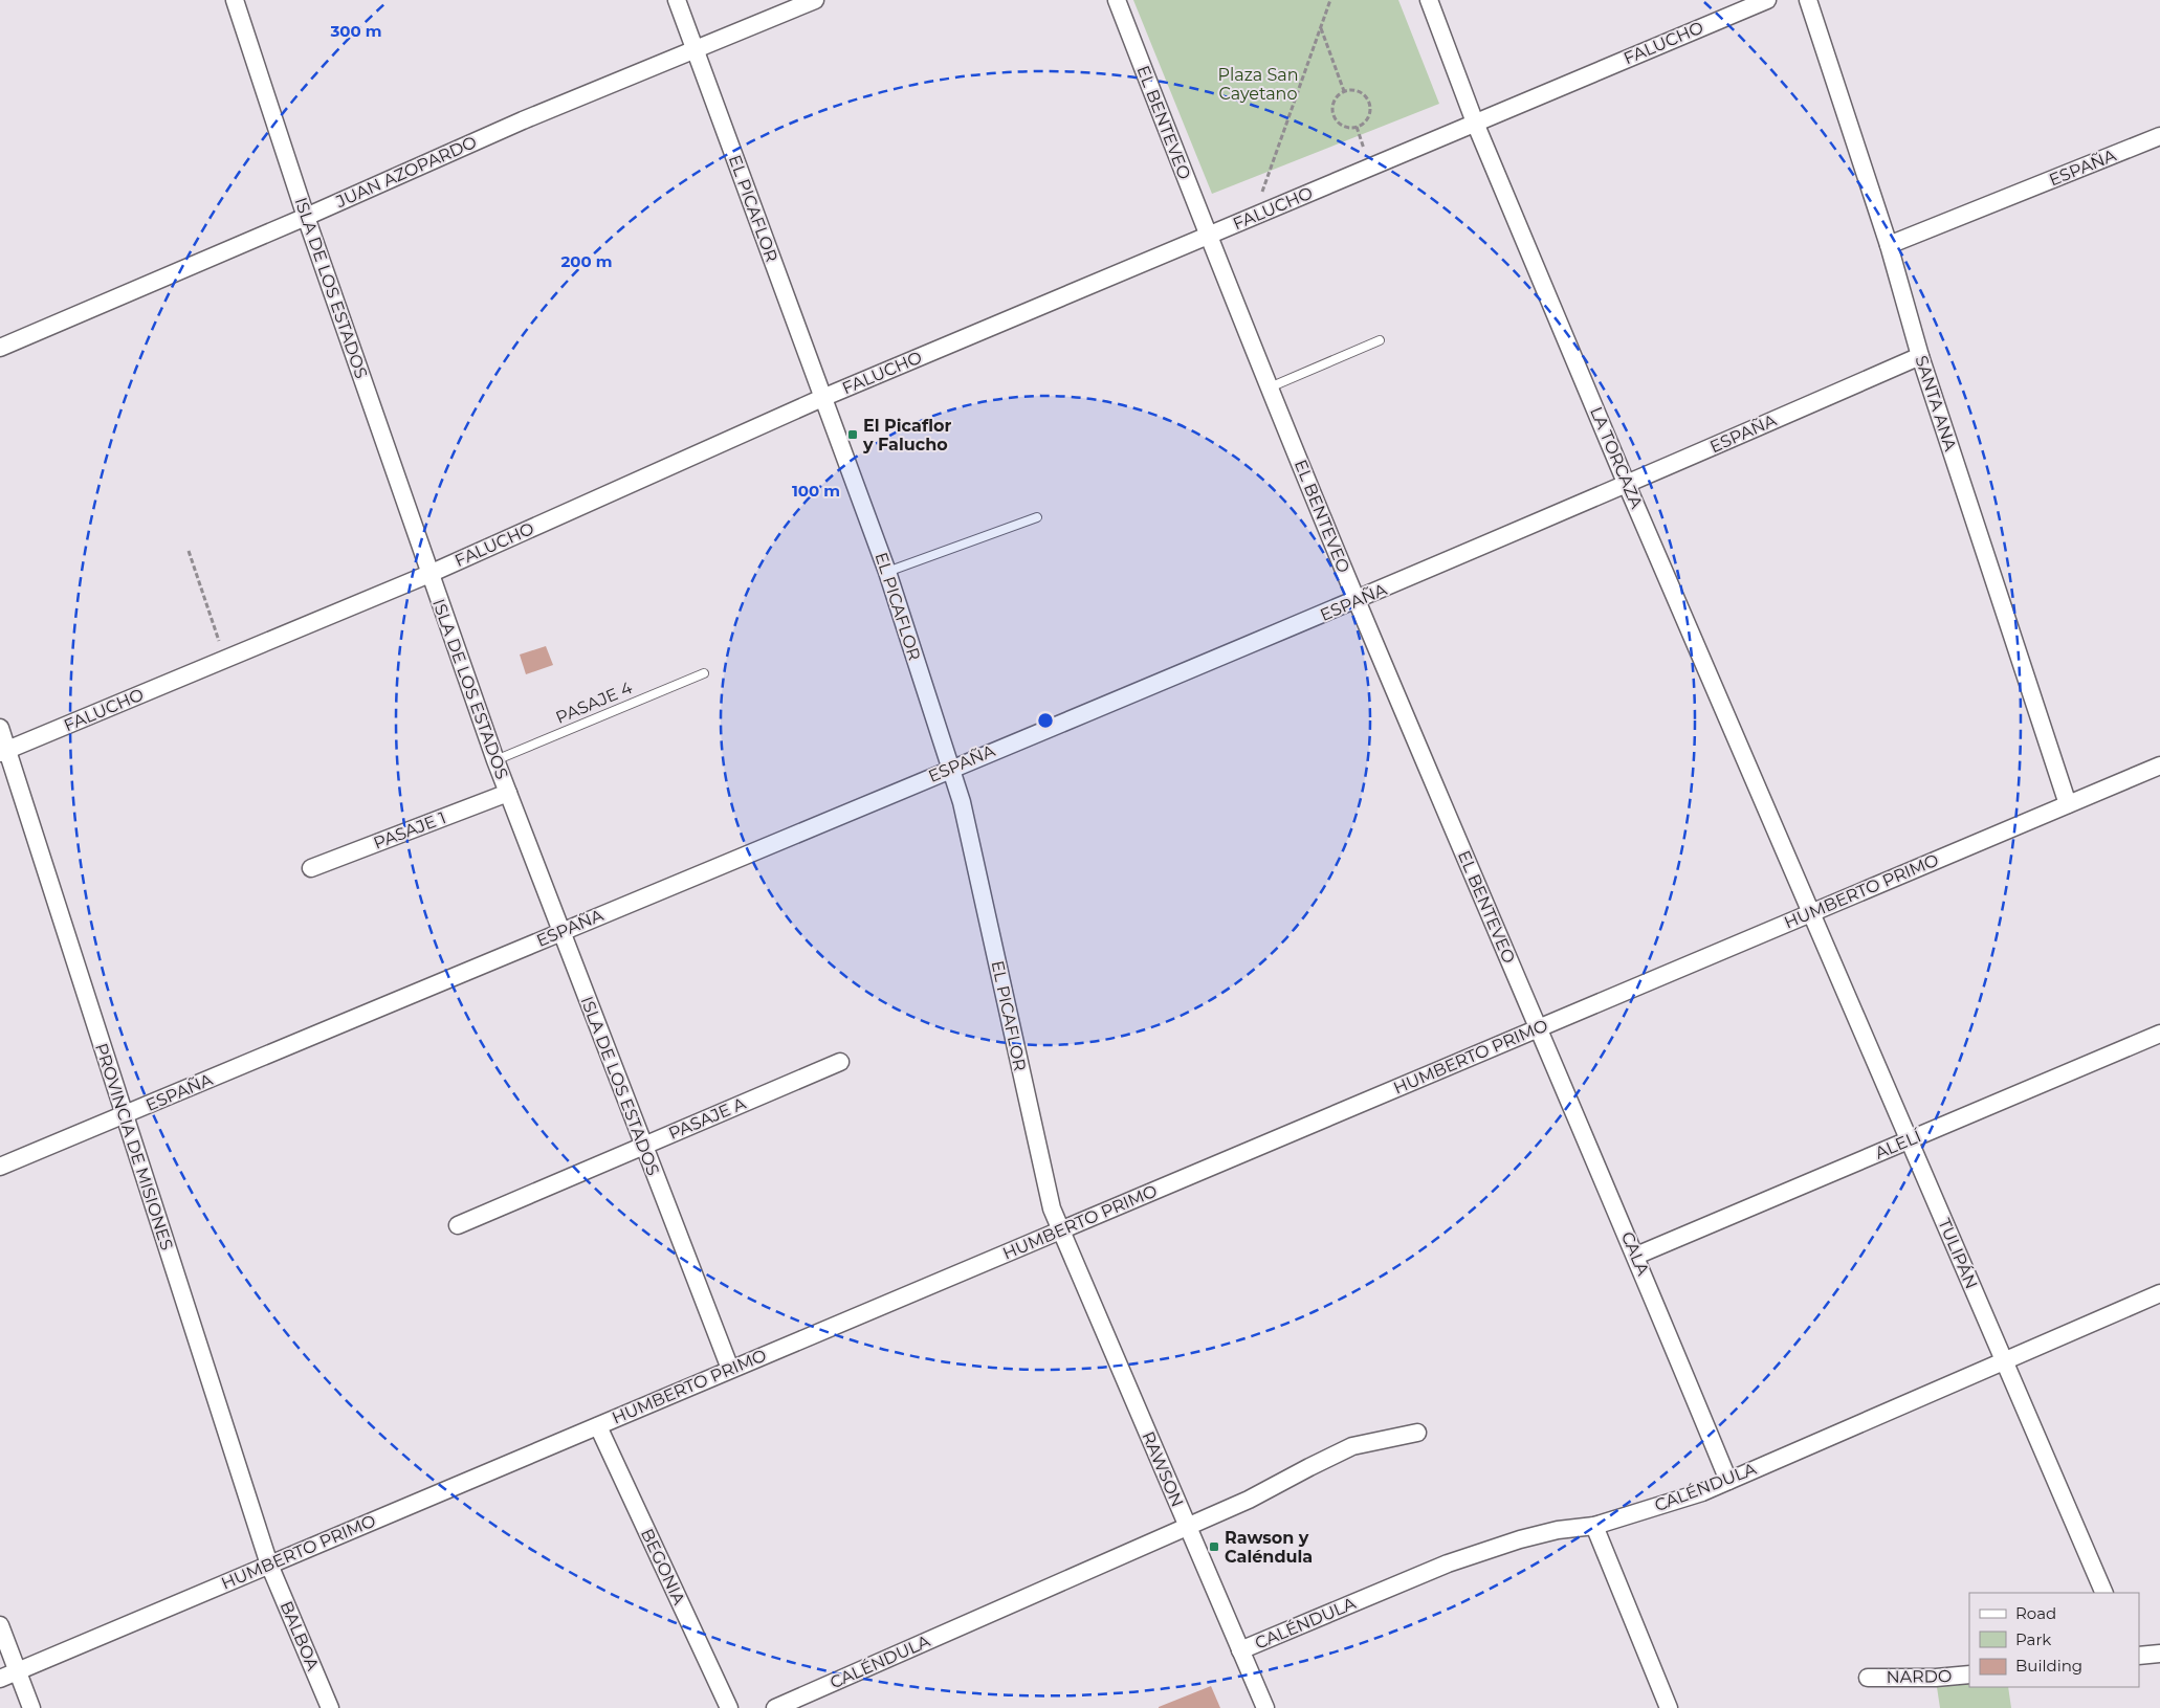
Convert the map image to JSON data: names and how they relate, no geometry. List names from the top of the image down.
{
  "streets": {
    "street": [
      "FALUCHO",
      "EL BENTEVEO",
      "ESPAÑA",
      "JUAN AZOPARDO",
      "EL PICAFLOR",
      "ISLA DE LOS ESTADOS",
      "SANTA ANA",
      "LA TORCAZA",
      "PASAJE 1",
      "HUMBERTO PRIMO",
      "PASAJE A",
      "ALELÍ",
      "PROVINCIA DE MISIONES",
      "CALA",
      "TULIPÁN",
      "RAWSON",
      "CALÉNDULA",
      "BEGONIA",
      "BALBOA",
      "NARDO"
    ],
    "lane": ["PASAJE 4"]
  },
  "crossings": [
    ["FALUCHO", "EL BENTEVEO"],
    ["FALUCHO", "EL PICAFLOR"],
    ["FALUCHO", "ISLA DE LOS ESTADOS"],
    ["FALUCHO", "LA TORCAZA"],
    ["FALUCHO", "PROVINCIA DE MISIONES"],
    ["EL BENTEVEO", "ESPAÑA"],
    ["EL BENTEVEO", "HUMBERTO PRIMO"],
    ["EL BENTEVEO", "CALA"],
    ["ESPAÑA", "EL PICAFLOR"],
    ["ESPAÑA", "ISLA DE LOS ESTADOS"],
    ["ESPAÑA", "SANTA ANA"],
    ["ESPAÑA", "LA TORCAZA"],
    ["ESPAÑA", "PROVINCIA DE MISIONES"],
    ["JUAN AZOPARDO", "EL PICAFLOR"],
    ["JUAN AZOPARDO", "ISLA DE LOS ESTADOS"],
    ["EL PICAFLOR", "HUMBERTO PRIMO"],
    ["EL PICAFLOR", "RAWSON"],
    ["ISLA DE LOS ESTADOS", "PASAJE 4"],
    ["ISLA DE LOS ESTADOS", "PASAJE 1"],
    ["ISLA DE LOS ESTADOS", "HUMBERTO PRIMO"],
    ["ISLA DE LOS ESTADOS", "PASAJE A"],
    ["SANTA ANA", "HUMBERTO PRIMO"],
    ["LA TORCAZA", "HUMBERTO PRIMO"],
    ["LA TORCAZA", "TULIPÁN"],
    ["HUMBERTO PRIMO", "PROVINCIA DE MISIONES"],
    ["HUMBERTO PRIMO", "CALA"],
    ["HUMBERTO PRIMO", "TULIPÁN"],
    ["HUMBERTO PRIMO", "RAWSON"],
    ["HUMBERTO PRIMO", "BEGONIA"],
    ["HUMBERTO PRIMO", "BALBOA"],
    ["ALELÍ", "CALA"],
    ["ALELÍ", "TULIPÁN"],
    ["PROVINCIA DE MISIONES", "BALBOA"],
    ["CALA", "CALÉNDULA"],
    ["TULIPÁN", "CALÉNDULA"],
    ["RAWSON", "CALÉNDULA"]
  ],
  "parks": ["Plaza San Cayetano"],
  "places": {
    "transit": ["El Picaflor y Falucho", "Rawson y Caléndula"]
  },
  "legend": ["Road", "Park", "Building"],
  "rings": ["300 m", "200 m", "100 m"]
}
